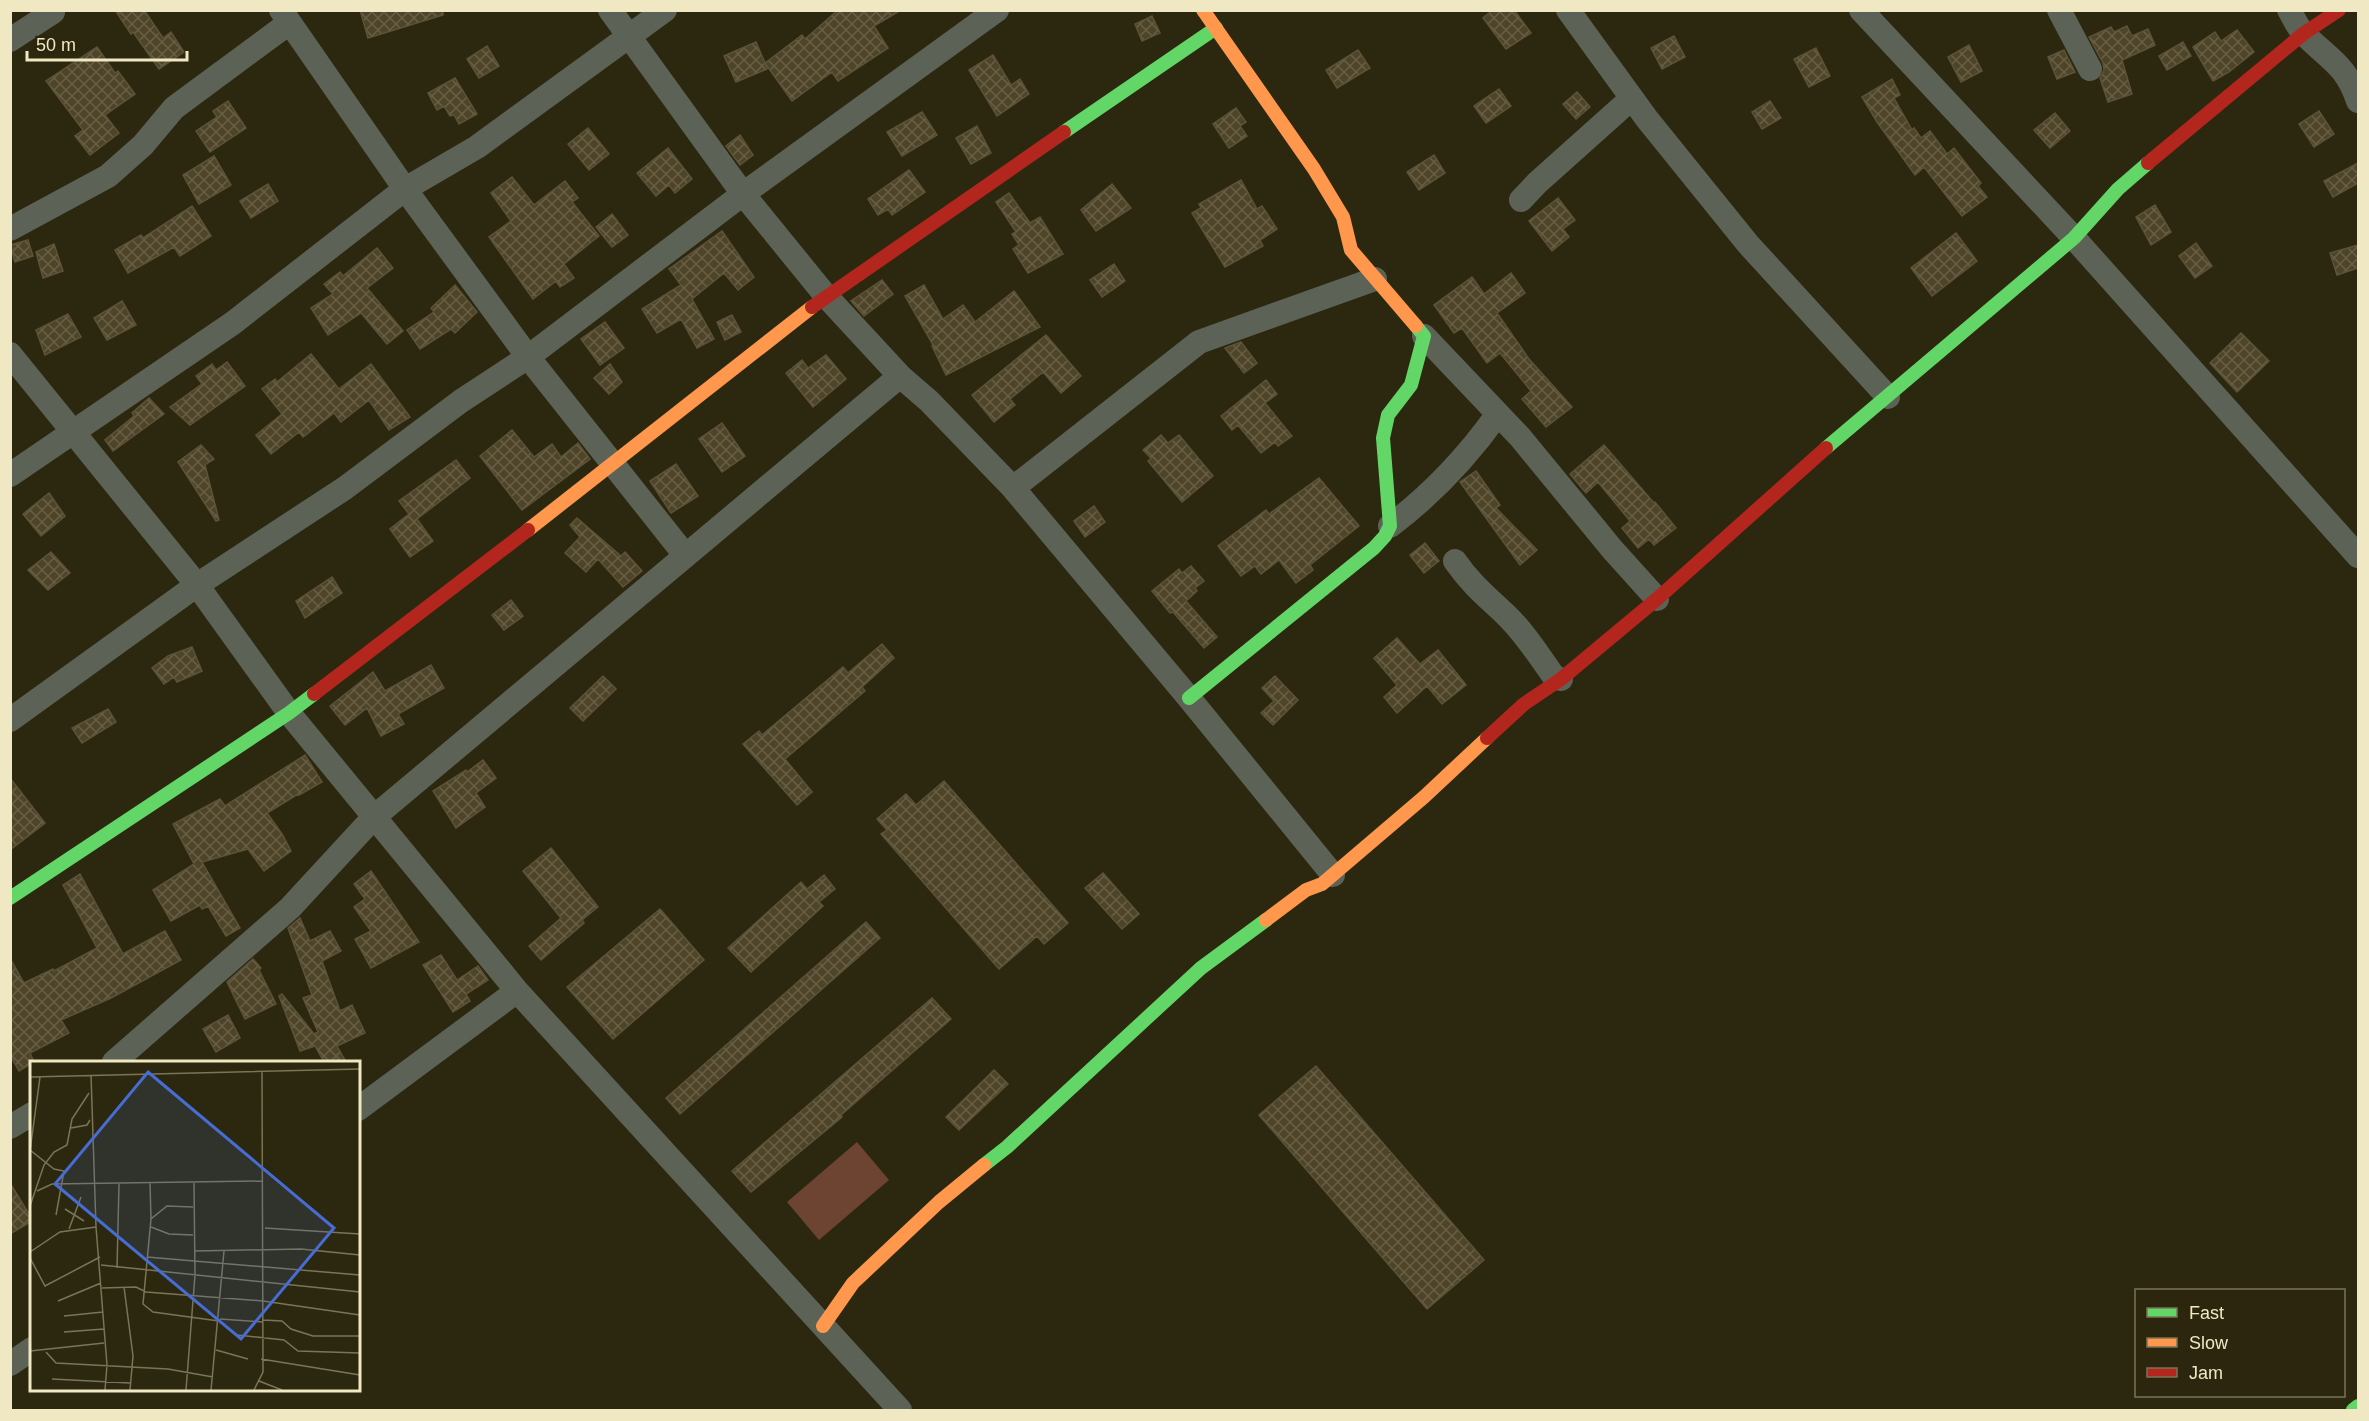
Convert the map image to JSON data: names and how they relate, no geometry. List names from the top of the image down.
{
  "legend": ["Fast", "Slow", "Jam"],
  "scale_bar": "50 m"
}
